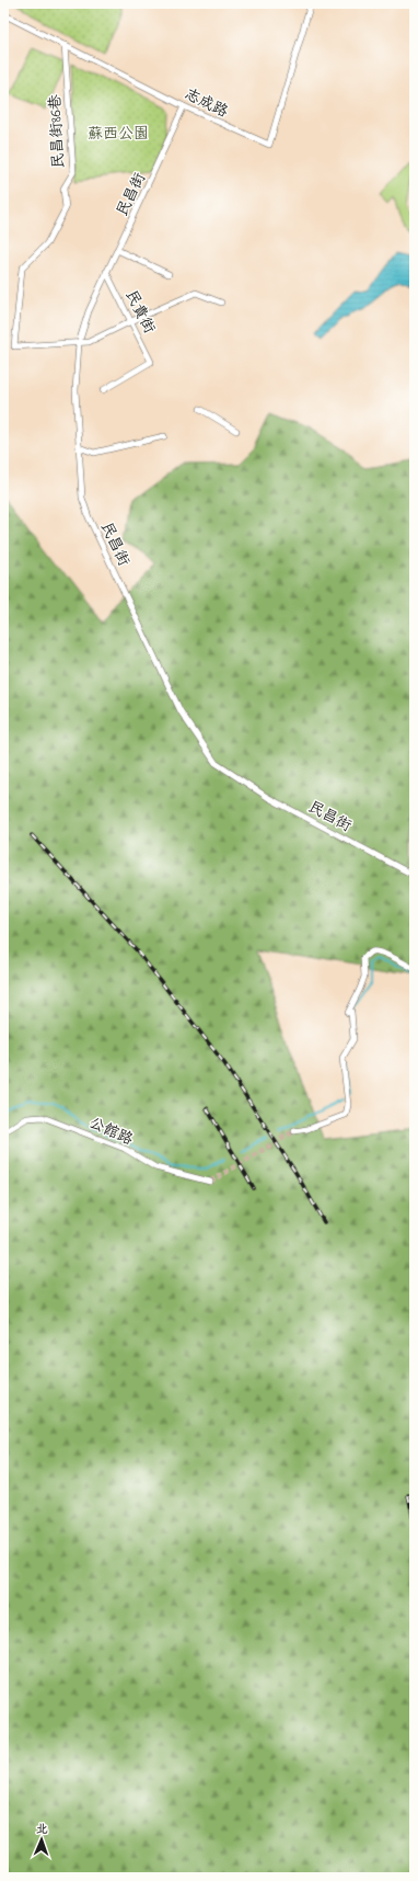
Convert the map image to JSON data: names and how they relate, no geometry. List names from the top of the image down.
{
  "streets": {
    "street": [
      "志成路",
      "民昌街86巷",
      "民昌街",
      "民貴街",
      "公館路"
    ]
  },
  "crossings": [
    ["志成路", "民昌街86巷"],
    ["志成路", "民昌街"],
    ["民昌街86巷", "民昌街"],
    ["民昌街", "民貴街"]
  ],
  "parks": ["蘇西公園"],
  "north": "top"
}
